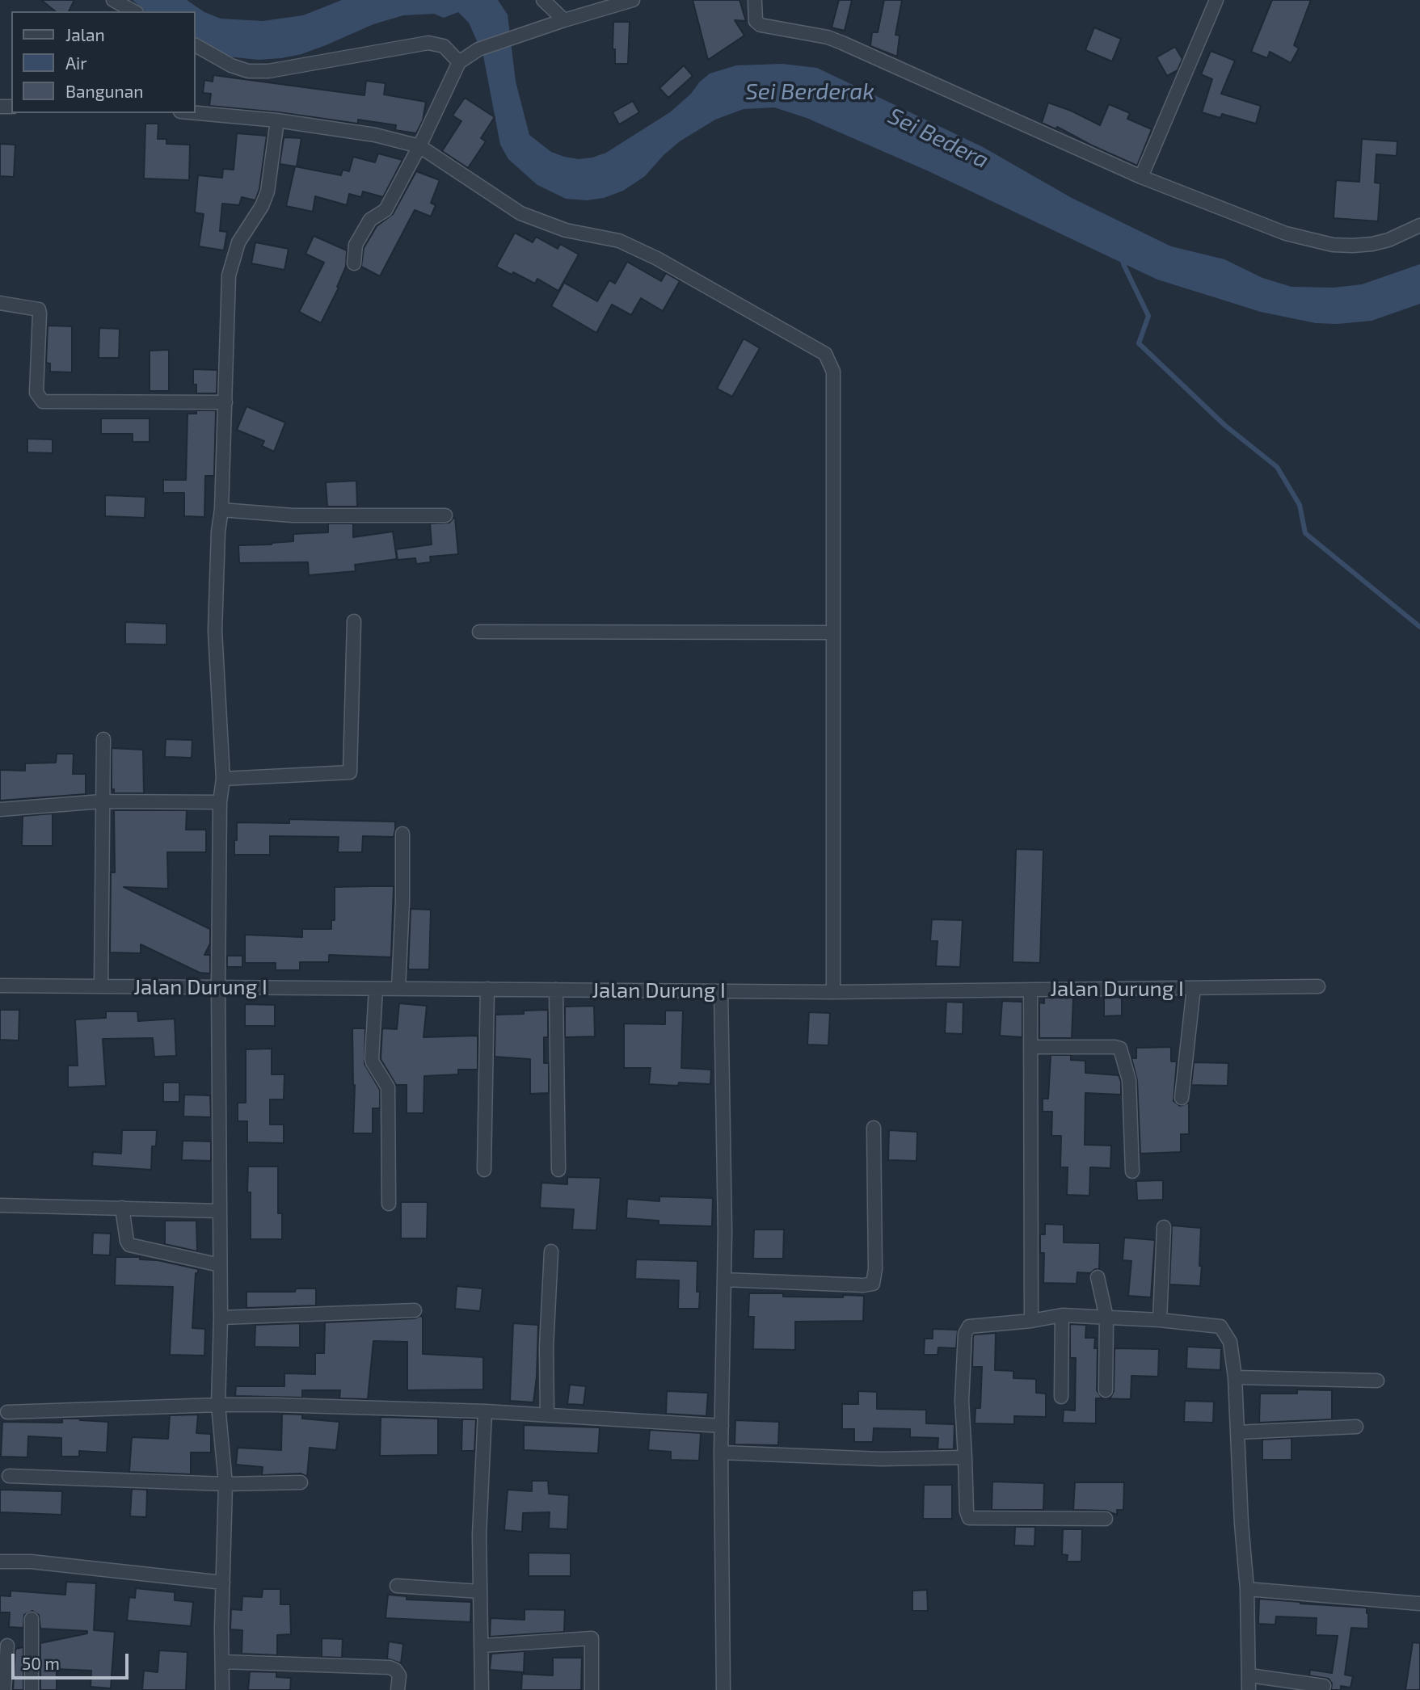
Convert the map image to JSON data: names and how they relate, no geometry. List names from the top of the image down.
{
  "streets": {
    "street": ["Jalan Durung I"]
  },
  "water": ["Sei Berderak", "Sei Bedera"],
  "legend": ["Jalan", "Air", "Bangunan"],
  "scale_bar": "50 m"
}
